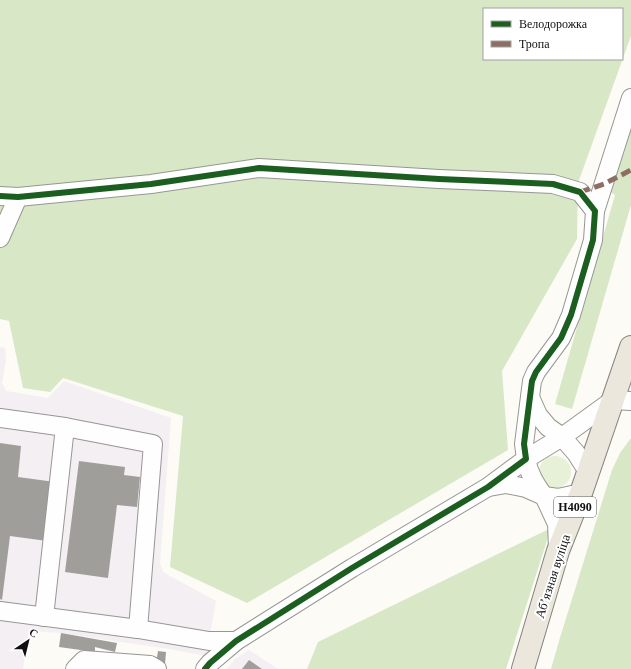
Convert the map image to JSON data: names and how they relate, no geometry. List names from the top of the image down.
{
  "streets": {
    "main road": ["Н4090", "Абʼязная вуліца"]
  },
  "legend": ["Велодорожка", "Тропа"],
  "north": "top right"
}
